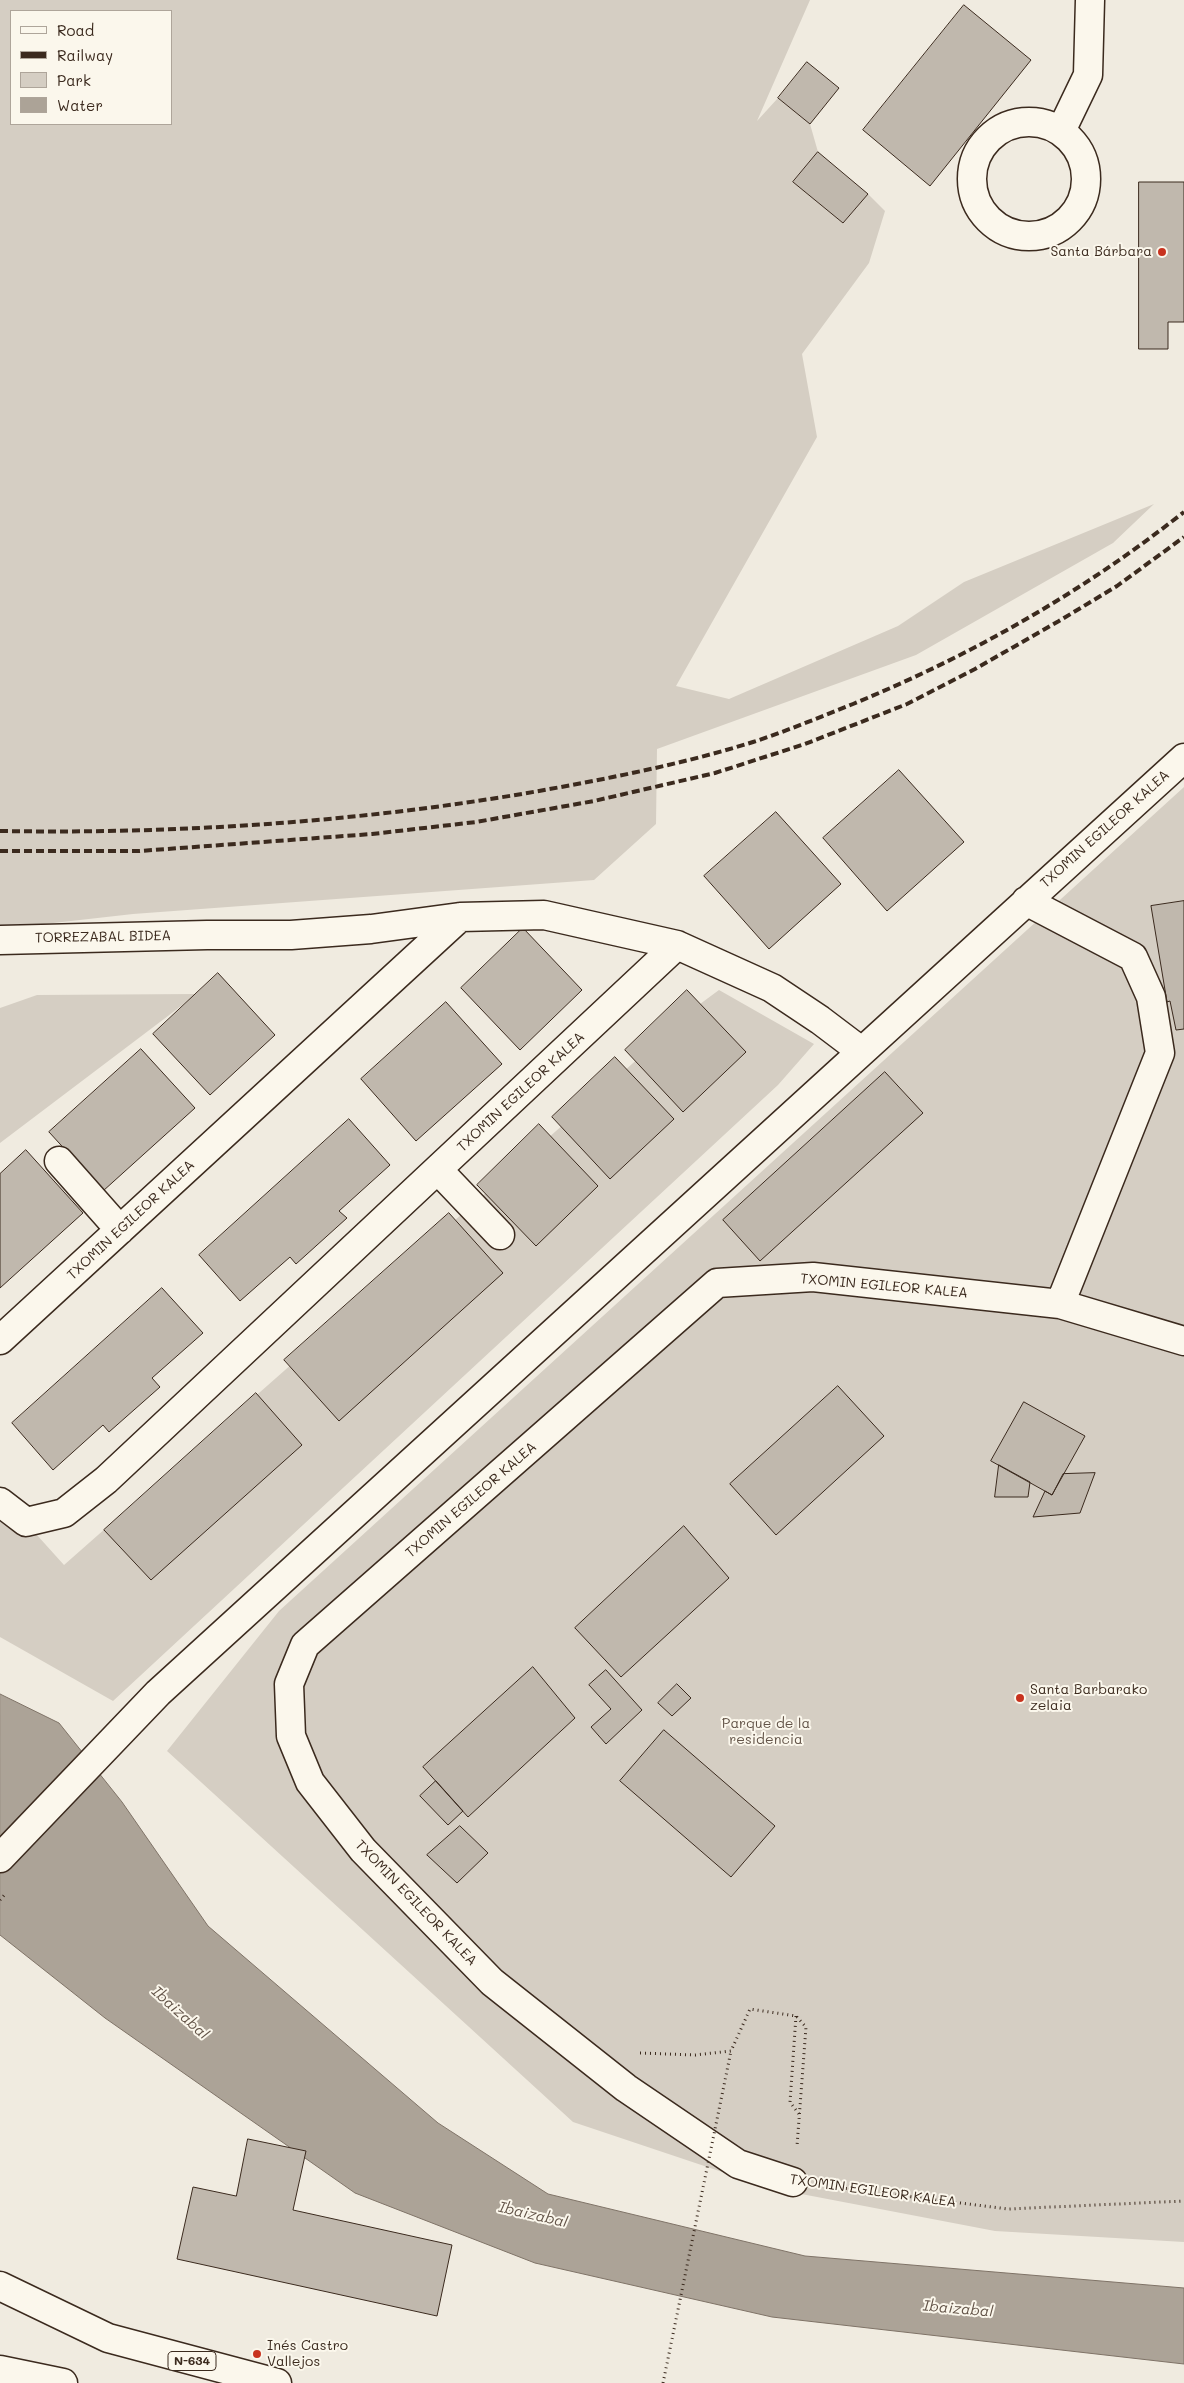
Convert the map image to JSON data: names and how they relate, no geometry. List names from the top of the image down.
{
  "streets": {
    "main road": ["TXOMIN EGILEOR KALEA", "TORREZABAL BIDEA", "N-634"]
  },
  "crossings": [
    ["TXOMIN EGILEOR KALEA", "TORREZABAL BIDEA"]
  ],
  "water": ["Ibaizabal"],
  "parks": ["Parque de la residencia"],
  "places": ["Santa Bárbara", "Santa Barbarako zelaia", "Inés Castro Vallejos"],
  "legend": [
    "Road",
    "Railway",
    "Park",
    "Water"
  ]
}
